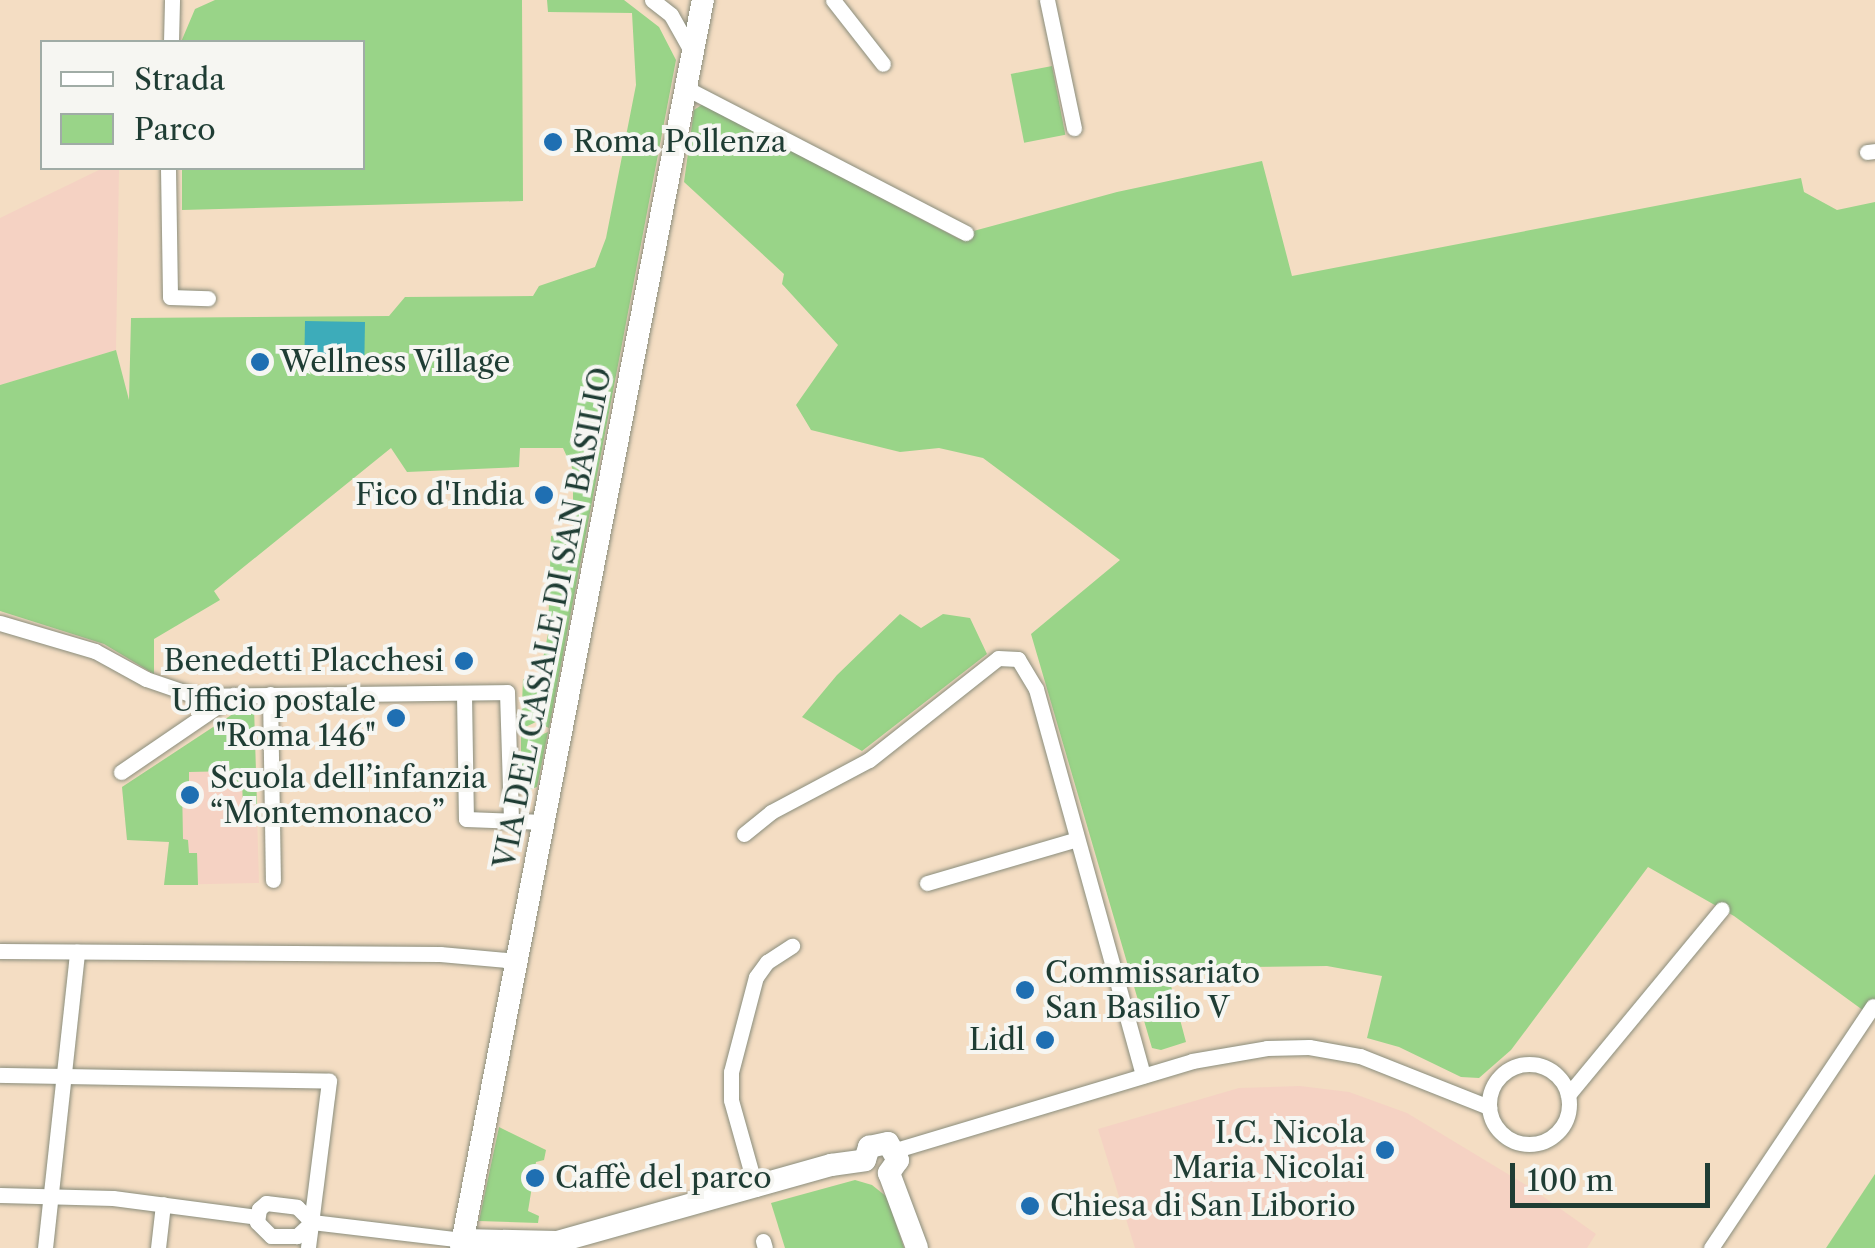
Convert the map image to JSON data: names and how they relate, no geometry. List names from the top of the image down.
{
  "streets": {
    "street": ["VIA DEL CASALE DI SAN BASILIO"]
  },
  "places": [
    "Roma Pollenza",
    "Wellness Village",
    "Fico d'India",
    "Benedetti Placchesi",
    "Ufficio postale \"Roma 146\"",
    "Scuola dell’infanzia “Montemonaco”",
    "Commissariato San Basilio V",
    "Lidl",
    "I.C. Nicola Maria Nicolai",
    "Caffè del parco",
    "Chiesa di San Liborio"
  ],
  "legend": ["Strada", "Parco"],
  "scale_bar": "100 m"
}
